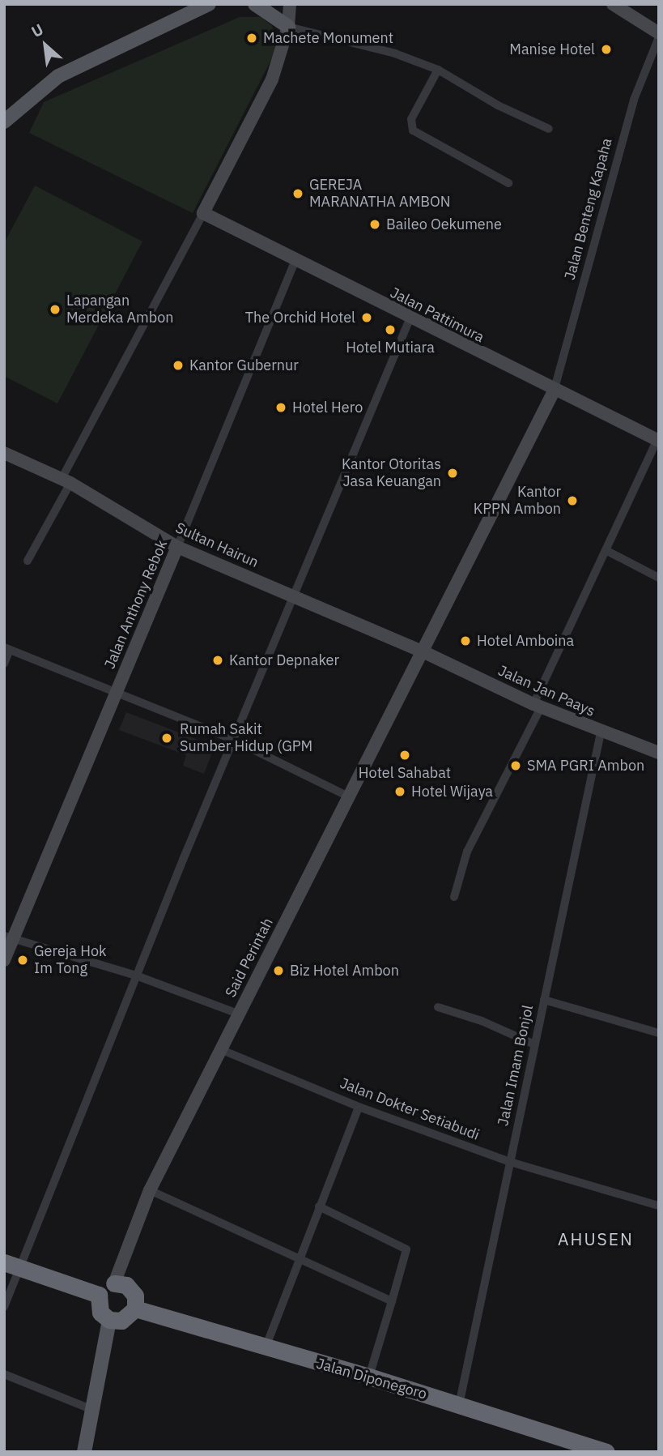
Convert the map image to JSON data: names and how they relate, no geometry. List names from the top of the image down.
{
  "streets": {
    "highway": ["Jalan Diponegoro"],
    "main road": [
      "Jalan Pattimura",
      "Sultan Hairun",
      "Jalan Anthony Rebok",
      "Jalan Jan Paays",
      "Said Perintah"
    ],
    "street": ["Jalan Benteng Kapaha", "Jalan Imam Bonjol", "Jalan Dokter Setiabudi"]
  },
  "crossings": [
    ["Jalan Benteng Kapaha", "Jalan Pattimura"],
    ["Jalan Benteng Kapaha", "Said Perintah"],
    ["Jalan Pattimura", "Jalan Anthony Rebok"],
    ["Jalan Pattimura", "Said Perintah"],
    ["Sultan Hairun", "Jalan Anthony Rebok"],
    ["Sultan Hairun", "Jalan Jan Paays"],
    ["Sultan Hairun", "Said Perintah"],
    ["Jalan Jan Paays", "Said Perintah"],
    ["Jalan Jan Paays", "Jalan Imam Bonjol"],
    ["Said Perintah", "Jalan Dokter Setiabudi"],
    ["Said Perintah", "Jalan Diponegoro"],
    ["Jalan Imam Bonjol", "Jalan Dokter Setiabudi"],
    ["Jalan Imam Bonjol", "Jalan Diponegoro"]
  ],
  "districts": ["AHUSEN"],
  "places": [
    "Machete Monument",
    "Manise Hotel",
    "GEREJA MARANATHA AMBON",
    "Baileo Oekumene",
    "Lapangan Merdeka Ambon",
    "The Orchid Hotel",
    "Hotel Mutiara",
    "Kantor Gubernur",
    "Hotel Hero",
    "Kantor Otoritas Jasa Keuangan",
    "Kantor KPPN Ambon",
    "Hotel Amboina",
    "Kantor Depnaker",
    "Rumah Sakit Sumber Hidup (GPM",
    "Hotel Sahabat",
    "SMA PGRI Ambon",
    "Hotel Wijaya",
    "Gereja Hok Im Tong",
    "Biz Hotel Ambon"
  ],
  "north": "top left"
}
